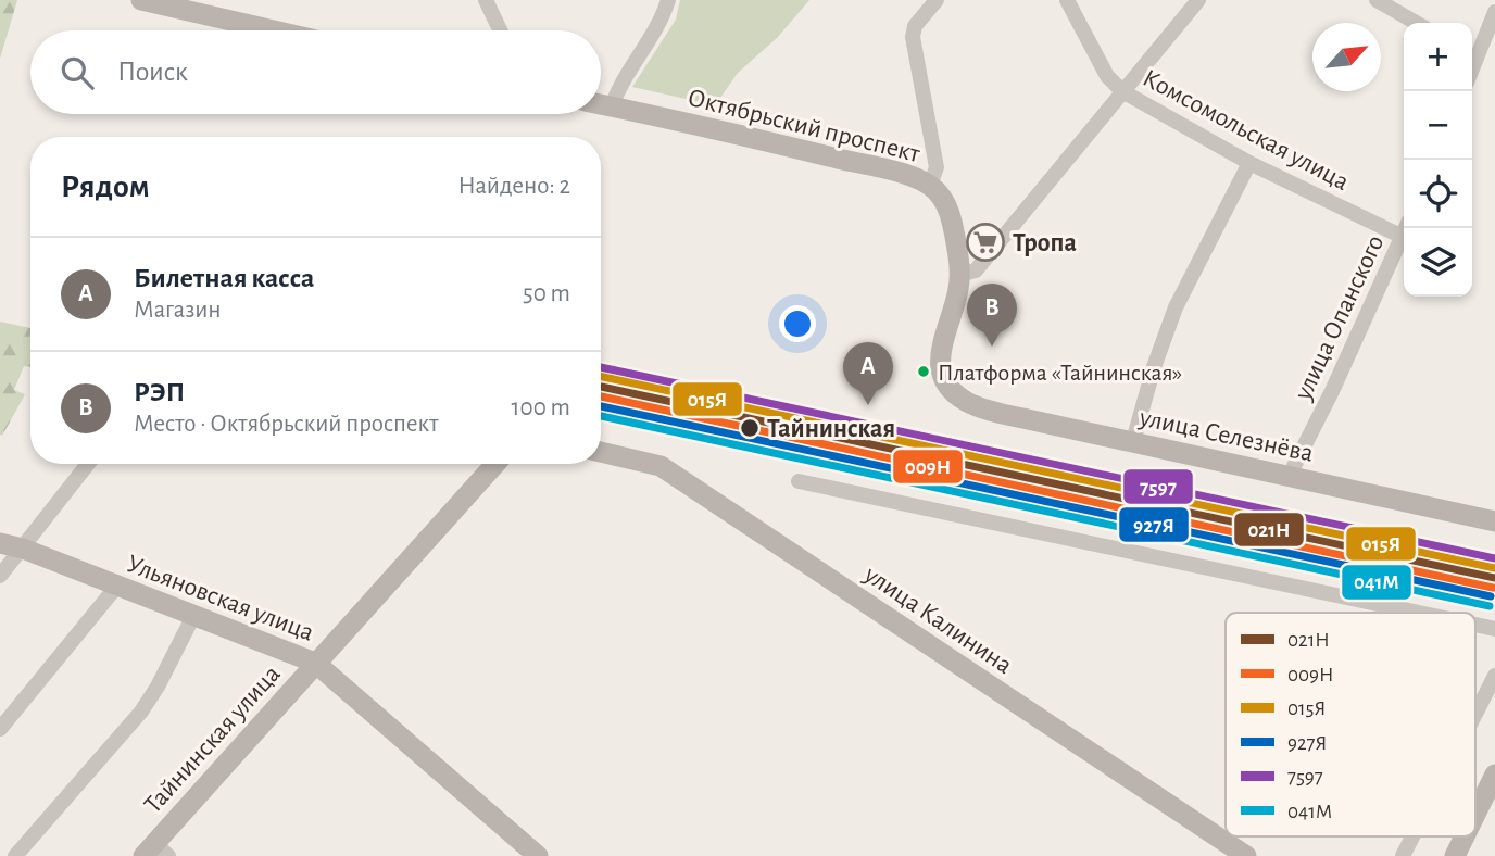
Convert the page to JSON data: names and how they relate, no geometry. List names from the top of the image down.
{
  "streets": {
    "street": [
      "Октябрьский проспект",
      "Комсомольская улица",
      "улица Опанского",
      "улица Селезнёва",
      "Ульяновская улица",
      "улица Калинина",
      "Тайнинская улица"
    ]
  },
  "crossings": [
    ["Октябрьский проспект", "улица Селезнёва"],
    ["Комсомольская улица", "улица Опанского"],
    ["улица Опанского", "улица Селезнёва"],
    ["Ульяновская улица", "Тайнинская улица"]
  ],
  "places": {
    "supermarket": ["Тропа"],
    "other": ["Платформа «Тайнинская»", "Тайнинская"]
  },
  "lines": [
    "transit line 7597",
    "transit line 015Я",
    "transit line 021Н",
    "transit line 009Н",
    "transit line 927Я",
    "transit line 041М"
  ],
  "legend": [
    "021Н",
    "009Н",
    "015Я",
    "927Я",
    "7597",
    "041М"
  ],
  "north": "top right",
  "page": {
    "map_buttons": ["+", "−"],
    "search": "Поиск",
    "heading": ["Рядом", "Найдено: 2"],
    "list": [
      {
        "mark": "A",
        "name": "Билетная касса",
        "note": "Магазин",
        "value": "50 m"
      },
      {
        "mark": "B",
        "name": "РЭП",
        "note": "Место · Октябрьский проспект",
        "value": "100 m"
      }
    ],
    "pins": ["B", "A"]
  }
}
